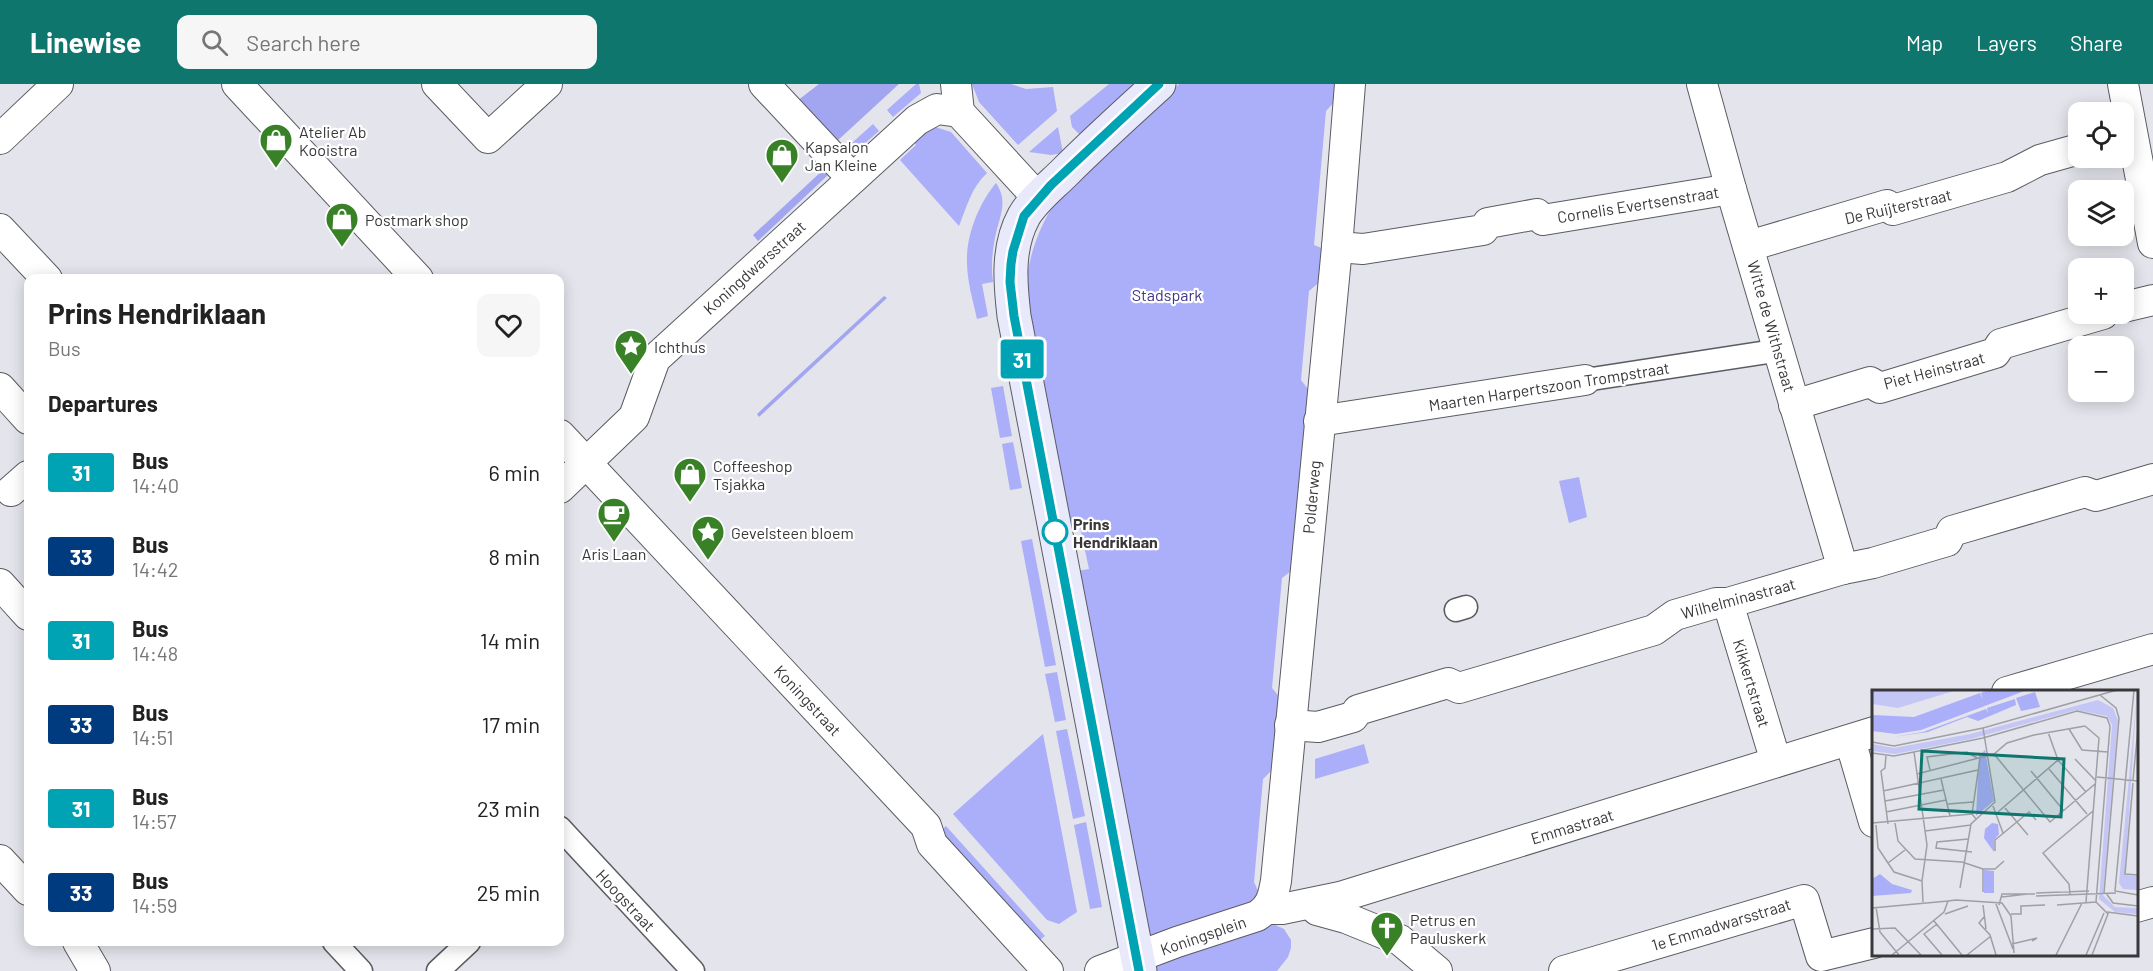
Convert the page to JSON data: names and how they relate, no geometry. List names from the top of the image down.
{
  "streets": {
    "street": [
      "Cornelis Evertsenstraat",
      "De Ruijterstraat",
      "Koningdwarsstraat",
      "Witte de Withstraat",
      "Piet Heinstraat",
      "Maarten Harpertszoon Trompstraat",
      "Polderweg",
      "Wilhelminastraat",
      "Kikkertstraat",
      "Koningstraat",
      "Emmastraat",
      "Hoogstraat",
      "1e Emmadwarsstraat",
      "Koningsplein"
    ]
  },
  "crossings": [
    ["Cornelis Evertsenstraat", "Witte de Withstraat"],
    ["Cornelis Evertsenstraat", "Polderweg"],
    ["De Ruijterstraat", "Witte de Withstraat"],
    ["Koningdwarsstraat", "Koningstraat"],
    ["Witte de Withstraat", "Piet Heinstraat"],
    ["Witte de Withstraat", "Maarten Harpertszoon Trompstraat"],
    ["Witte de Withstraat", "Wilhelminastraat"],
    ["Maarten Harpertszoon Trompstraat", "Polderweg"],
    ["Polderweg", "Wilhelminastraat"],
    ["Polderweg", "Emmastraat"],
    ["Polderweg", "Koningsplein"],
    ["Wilhelminastraat", "Kikkertstraat"],
    ["Kikkertstraat", "Emmastraat"],
    ["Emmastraat", "Koningsplein"]
  ],
  "parks": ["Stadspark"],
  "places": {
    "shop": [
      "Atelier Ab Kooistra",
      "Kapsalon Jan Kleine",
      "Postmark shop",
      "Coffeeshop Tsjakka"
    ],
    "place": ["Ichthus", "Gevelsteen bloem"],
    "other": ["Prins Hendriklaan"],
    "cafe": ["Aris Laan"],
    "church": ["Petrus en Pauluskerk"]
  },
  "lines": ["bus line 31"],
  "page": {
    "header": "Linewise",
    "search": "Search here",
    "nav": ["Map", "Layers", "Share"],
    "on_map": "31",
    "map_buttons": ["+", "−"],
    "heading": [
      ["Prins Hendriklaan", "Bus"],
      "Departures"
    ],
    "list": [
      {
        "mark": "31",
        "name": "Bus",
        "note": "14:40",
        "value": "6 min"
      },
      {
        "mark": "33",
        "name": "Bus",
        "note": "14:42",
        "value": "8 min"
      },
      {
        "mark": "31",
        "name": "Bus",
        "note": "14:48",
        "value": "14 min"
      },
      {
        "mark": "33",
        "name": "Bus",
        "note": "14:51",
        "value": "17 min"
      },
      {
        "mark": "31",
        "name": "Bus",
        "note": "14:57",
        "value": "23 min"
      },
      {
        "mark": "33",
        "name": "Bus",
        "note": "14:59",
        "value": "25 min"
      }
    ]
  }
}
